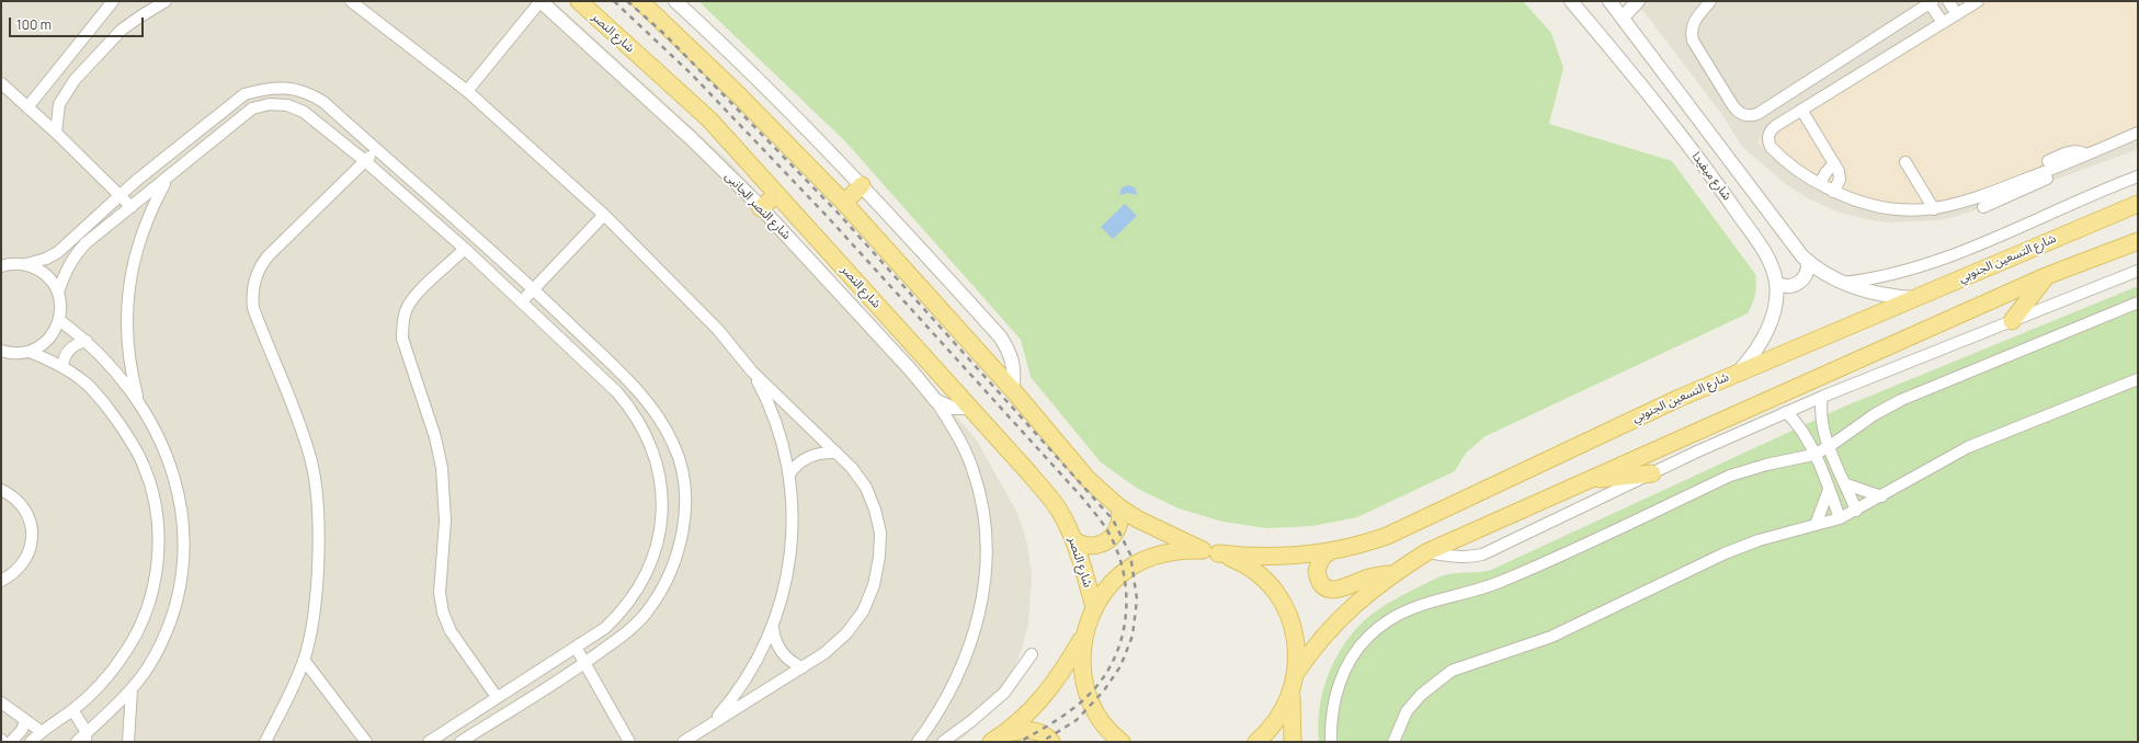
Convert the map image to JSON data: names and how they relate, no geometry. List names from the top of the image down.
{
  "streets": {
    "main road": ["شارع النصر", "شارع التسعين الجنوبي"],
    "street": ["شارع ميفيدا", "شارع النصر الجانبى"]
  },
  "crossings": [
    ["شارع النصر", "شارع التسعين الجنوبي"],
    ["شارع ميفيدا", "شارع التسعين الجنوبي"]
  ],
  "scale_bar": "100 m"
}
